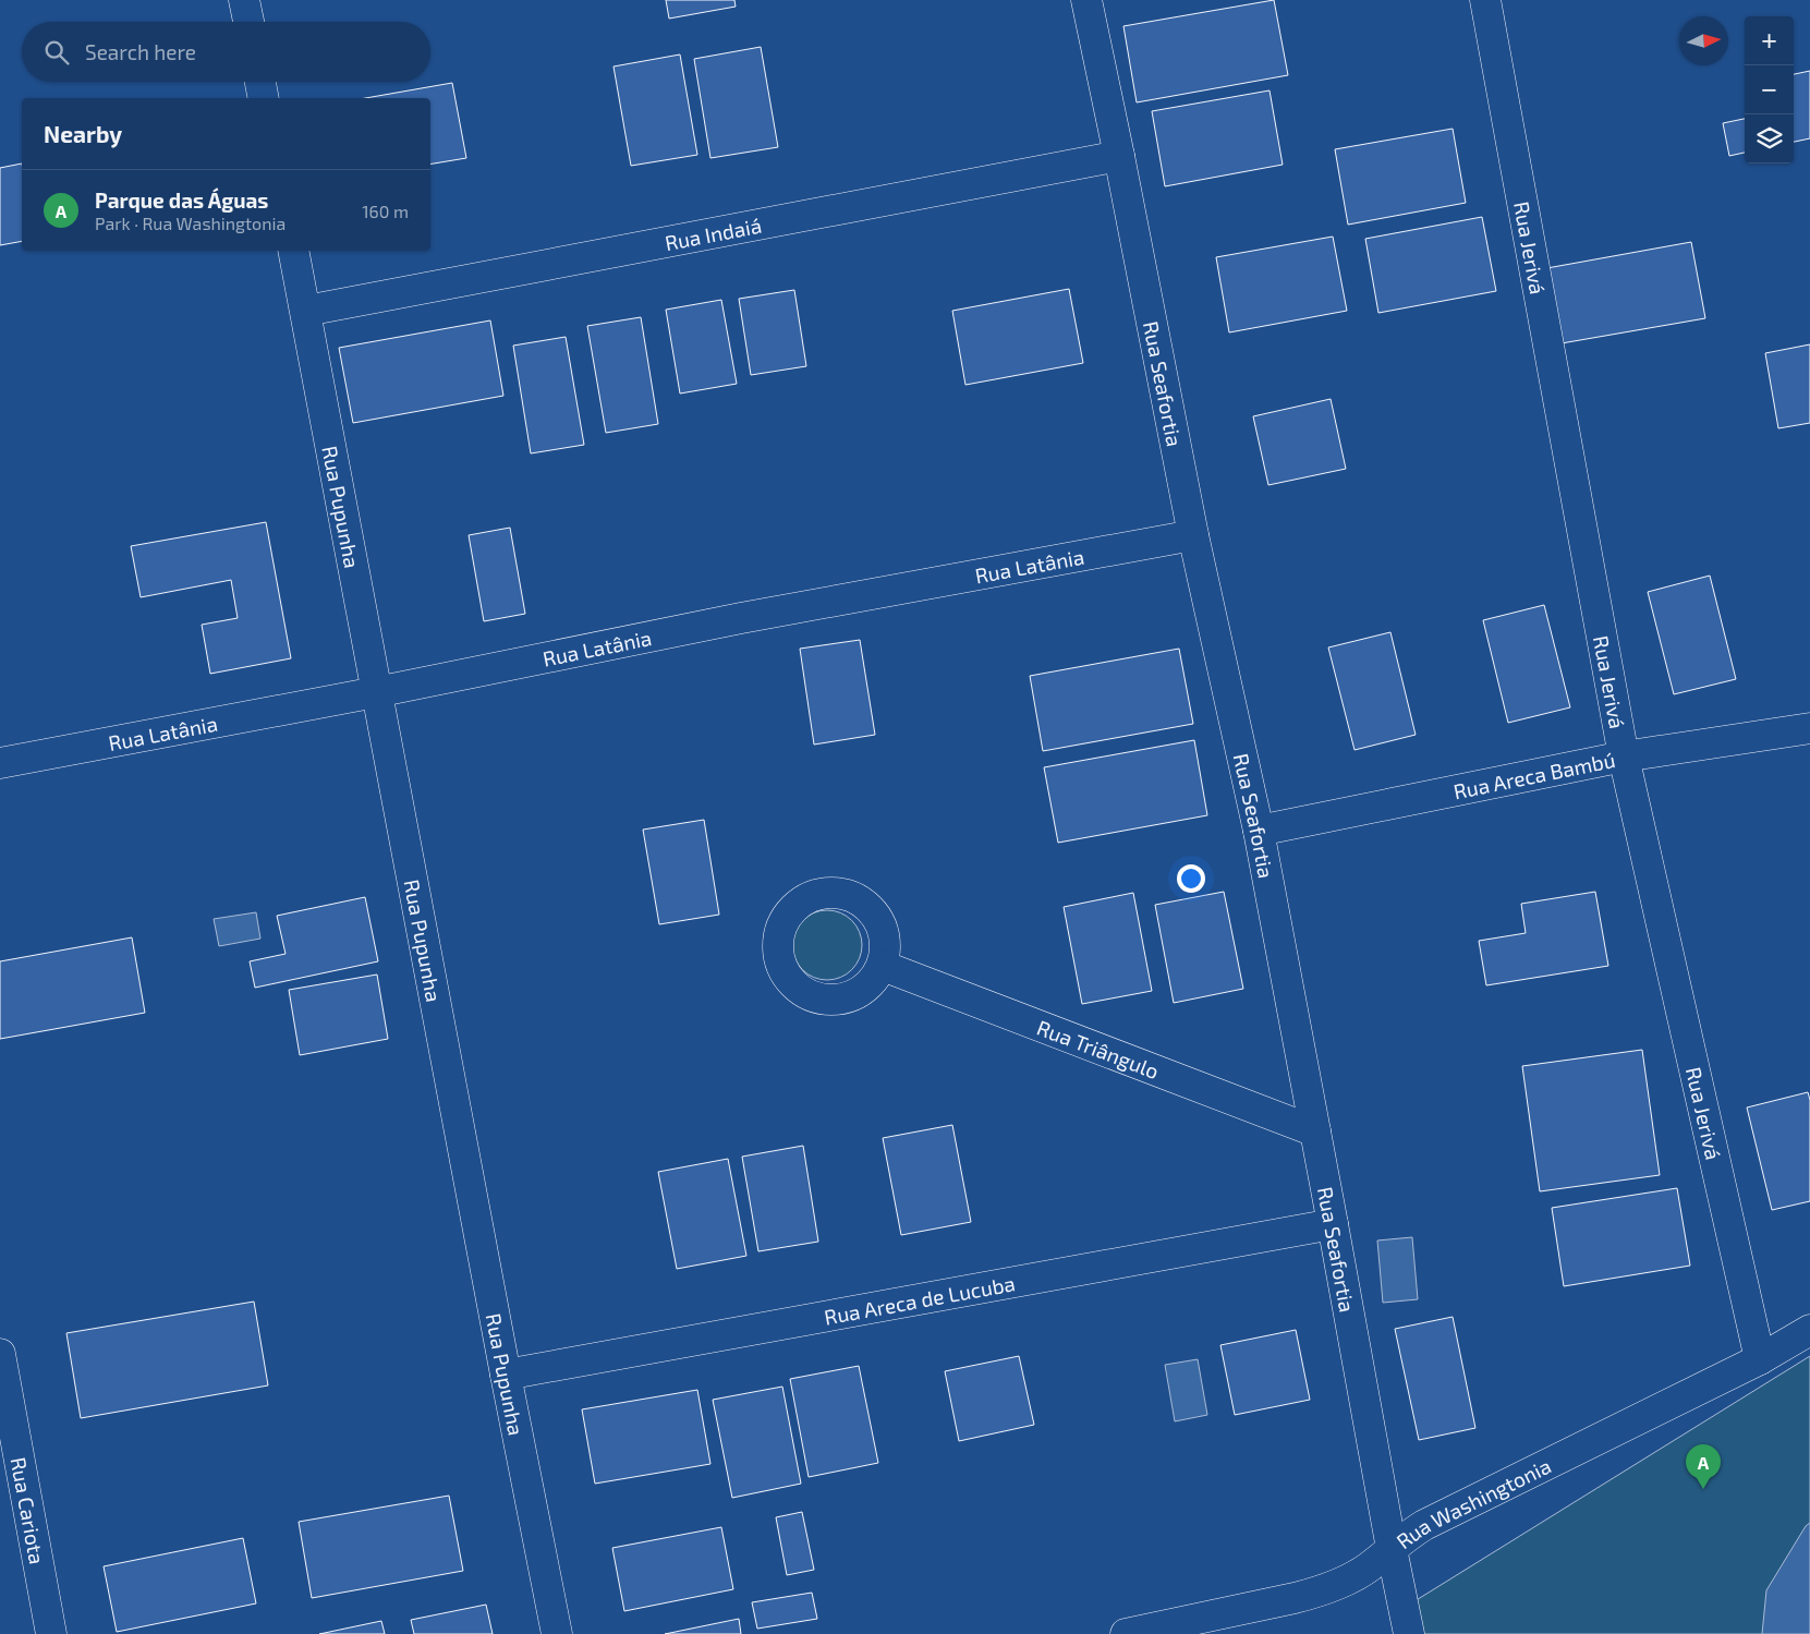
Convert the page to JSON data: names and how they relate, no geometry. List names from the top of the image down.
{
  "streets": {
    "street": [
      "Rua Indaiá",
      "Rua Jerivá",
      "Rua Seafortia",
      "Rua Pupunha",
      "Rua Latânia",
      "Rua Areca Bambú",
      "Rua Triângulo",
      "Rua Areca de Lucuba",
      "Rua Washingtonia",
      "Rua Cariota"
    ]
  },
  "crossings": [
    ["Rua Indaiá", "Rua Seafortia"],
    ["Rua Indaiá", "Rua Pupunha"],
    ["Rua Jerivá", "Rua Areca Bambú"],
    ["Rua Jerivá", "Rua Washingtonia"],
    ["Rua Seafortia", "Rua Latânia"],
    ["Rua Seafortia", "Rua Areca Bambú"],
    ["Rua Seafortia", "Rua Triângulo"],
    ["Rua Seafortia", "Rua Areca de Lucuba"],
    ["Rua Seafortia", "Rua Washingtonia"],
    ["Rua Pupunha", "Rua Latânia"],
    ["Rua Pupunha", "Rua Areca de Lucuba"]
  ],
  "north": "right",
  "page": {
    "map_buttons": ["+", "−"],
    "search": "Search here",
    "heading": "Nearby",
    "list": [
      {
        "mark": "A",
        "name": "Parque das Águas",
        "note": "Park · Rua Washingtonia",
        "value": "160 m"
      }
    ],
    "pins": "A"
  }
}
